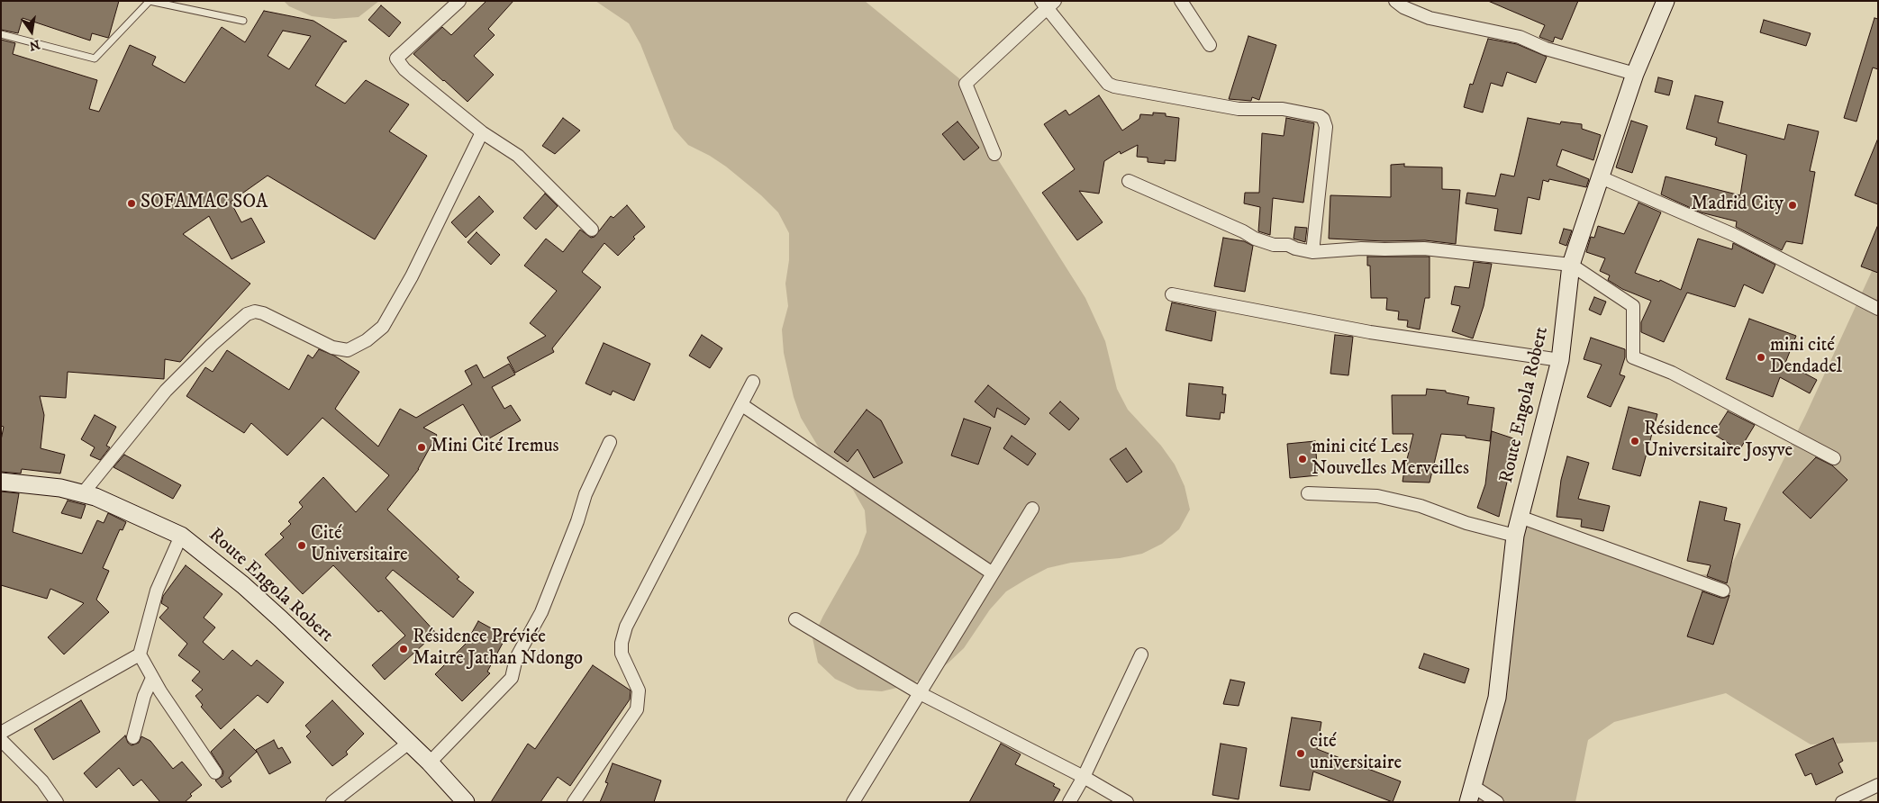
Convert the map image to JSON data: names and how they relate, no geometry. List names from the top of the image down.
{
  "streets": {
    "street": ["Route Engola Robert"]
  },
  "places": [
    "SOFAMAC SOA",
    "Madrid City",
    "mini cité Dendadel",
    "Résidence Universitaire Josyve",
    "Mini Cité Iremus",
    "mini cité Les Nouvelles Merveilles",
    "Cité Universitaire",
    "Résidence Préviée Maitre Jathan Ndongo",
    "cité universitaire"
  ],
  "north": "bottom"
}
